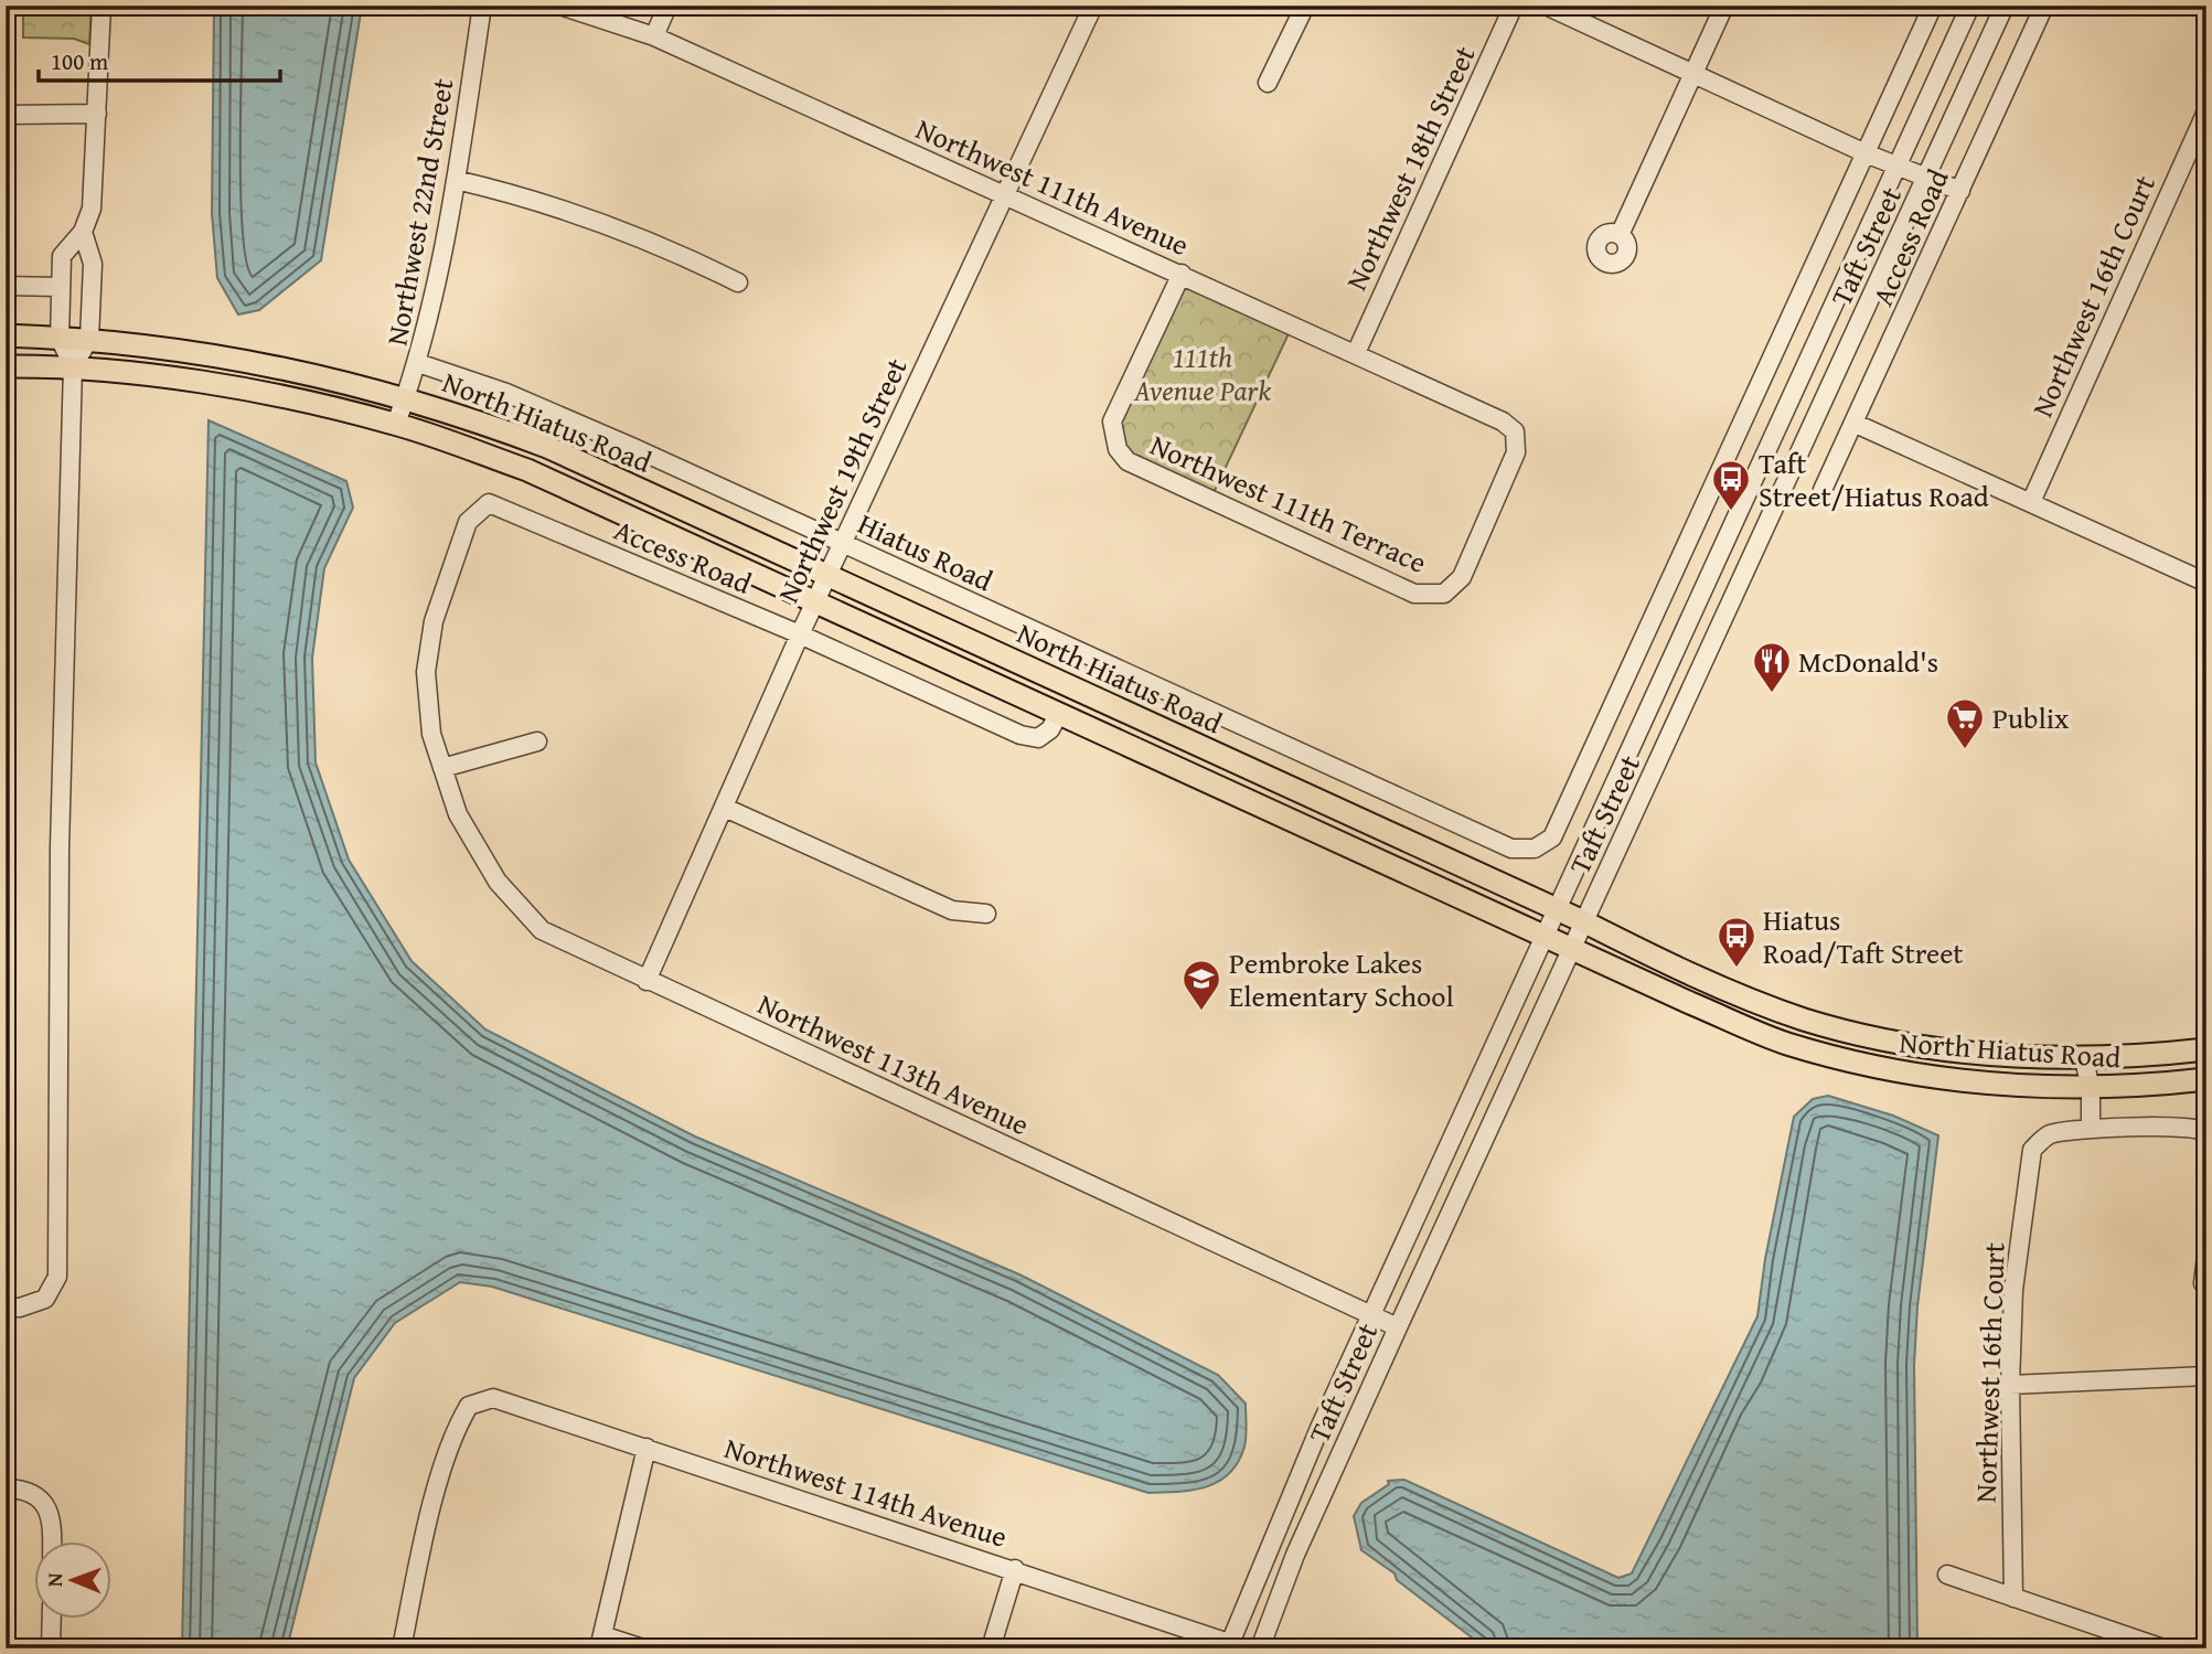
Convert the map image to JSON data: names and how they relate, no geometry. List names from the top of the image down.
{
  "streets": {
    "main road": ["North Hiatus Road"],
    "street": [
      "Northwest 18th Street",
      "Northwest 111th Avenue",
      "Northwest 22nd Street",
      "Access Road",
      "Taft Street",
      "Northwest 16th Court",
      "Northwest 19th Street",
      "Northwest 111th Terrace",
      "Hiatus Road",
      "Northwest 113th Avenue",
      "Northwest 114th Avenue"
    ]
  },
  "crossings": [
    ["Northwest 18th Street", "Northwest 111th Avenue"],
    ["Northwest 111th Avenue", "Northwest 19th Street"],
    ["Northwest 111th Avenue", "Northwest 111th Terrace"],
    ["Northwest 22nd Street", "North Hiatus Road"],
    ["Northwest 22nd Street", "Hiatus Road"],
    ["Access Road", "North Hiatus Road"],
    ["Access Road", "Northwest 19th Street"],
    ["Access Road", "Northwest 113th Avenue"],
    ["Taft Street", "North Hiatus Road"],
    ["Taft Street", "Hiatus Road"],
    ["Taft Street", "Northwest 113th Avenue"],
    ["Taft Street", "Northwest 114th Avenue"],
    ["North Hiatus Road", "Northwest 19th Street"],
    ["Northwest 19th Street", "Hiatus Road"],
    ["Northwest 19th Street", "Northwest 113th Avenue"]
  ],
  "parks": ["111th Avenue Park"],
  "places": {
    "bus stop": ["Taft Street/Hiatus Road", "Hiatus Road/Taft Street"],
    "restaurant": ["McDonald's"],
    "supermarket": ["Publix"],
    "school or university": ["Pembroke Lakes Elementary School"]
  },
  "scale_bar": "100 m",
  "north": "left"
}
